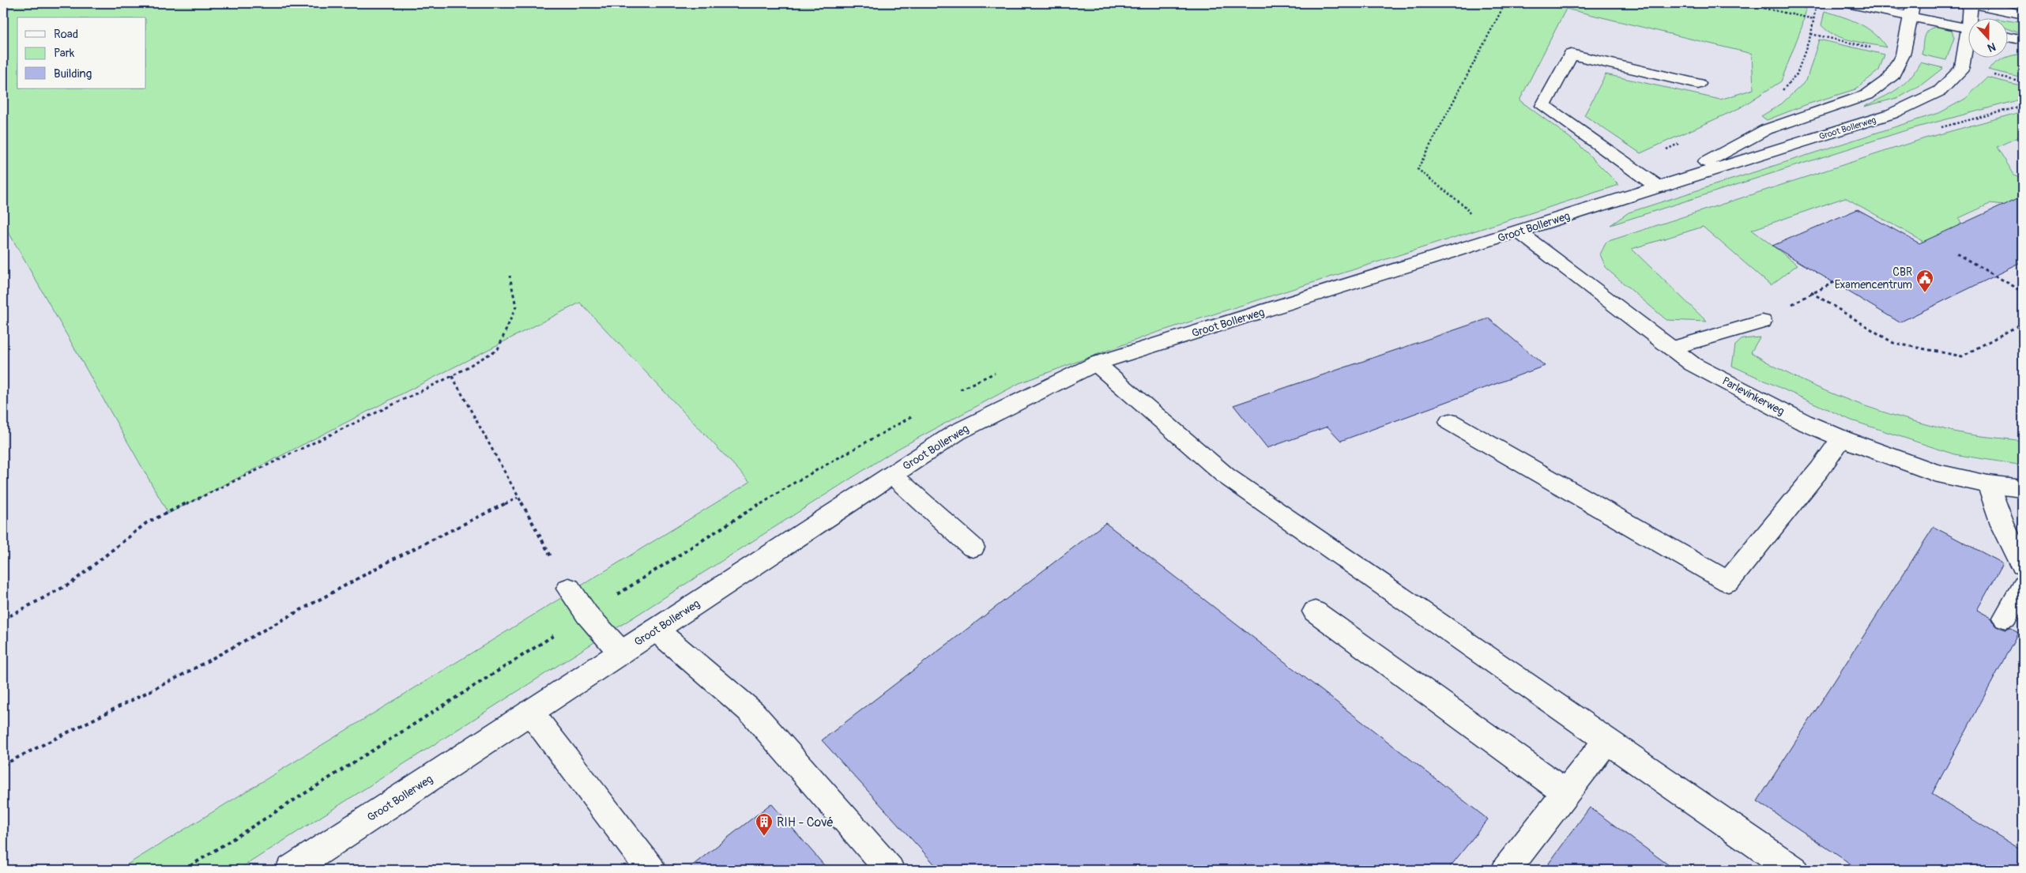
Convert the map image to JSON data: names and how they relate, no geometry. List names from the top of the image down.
{
  "streets": {
    "street": ["Groot Bollerweg", "Parlevinkerweg"]
  },
  "crossings": [
    ["Groot Bollerweg", "Parlevinkerweg"]
  ],
  "places": {
    "public building": ["CBR Examencentrum"],
    "building": ["RIH - Cové"]
  },
  "legend": ["Road", "Park", "Building"],
  "north": "bottom"
}
